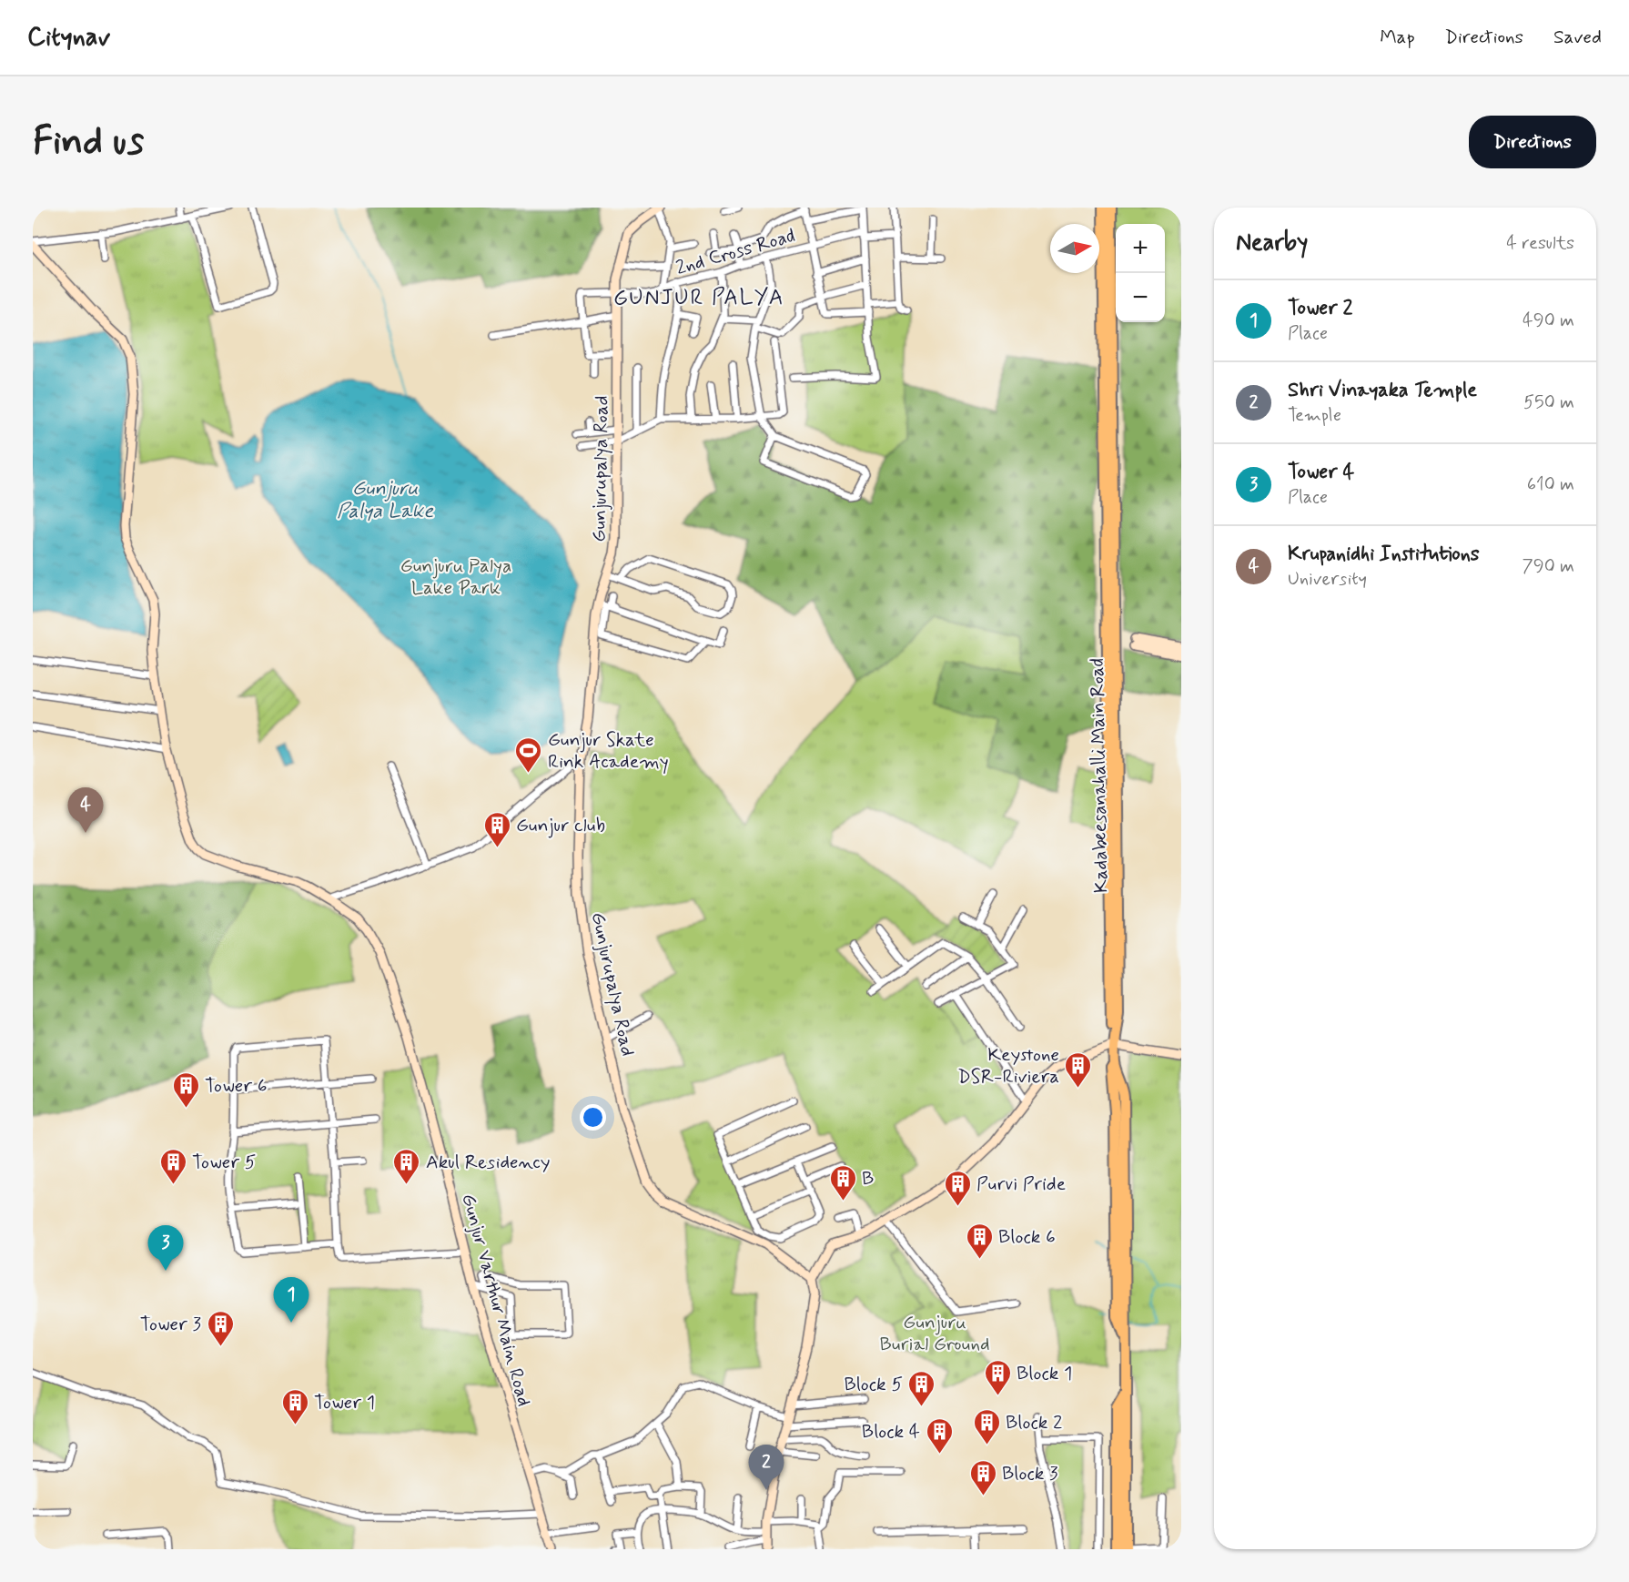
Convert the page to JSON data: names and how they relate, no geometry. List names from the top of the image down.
{
  "streets": {
    "main road": ["Kadabeesanahalli Main Road"],
    "street": ["2nd Cross Road", "Gunjurupalya Road", "Gunjur Varthur Main Road"]
  },
  "crossings": [
    ["2nd Cross Road", "Gunjurupalya Road"]
  ],
  "districts": ["GUNJUR PALYA"],
  "water": ["Gunjuru Palya Lake"],
  "parks": ["Gunjuru Palya Lake Park", "Gunjuru Burial Ground"],
  "places": {
    "sports": ["Gunjur Skate Rink Academy"],
    "building": [
      "Gunjur club",
      "Keystone DSR-Riviera",
      "Tower 6",
      "Tower 5",
      "Akul Residency",
      "B",
      "Purvi Pride",
      "Block 6",
      "Tower 3",
      "Block 1",
      "Block 5",
      "Tower 1",
      "Block 2",
      "Block 4",
      "Block 3"
    ]
  },
  "north": "right",
  "page": {
    "header": "Citynav",
    "nav": ["Map", "Directions", "Saved"],
    "buttons": "Directions",
    "title": "Find us",
    "heading": ["Nearby", "4 results"],
    "map_buttons": ["+", "−"],
    "list": [
      {
        "mark": "1",
        "name": "Tower 2",
        "note": "Place",
        "value": "490 m"
      },
      {
        "mark": "2",
        "name": "Shri Vinayaka Temple",
        "note": "Temple",
        "value": "550 m"
      },
      {
        "mark": "3",
        "name": "Tower 4",
        "note": "Place",
        "value": "610 m"
      },
      {
        "mark": "4",
        "name": "Krupanidhi Institutions",
        "note": "University",
        "value": "790 m"
      }
    ],
    "pins": [
      "4",
      "3",
      "1",
      "2"
    ]
  }
}
